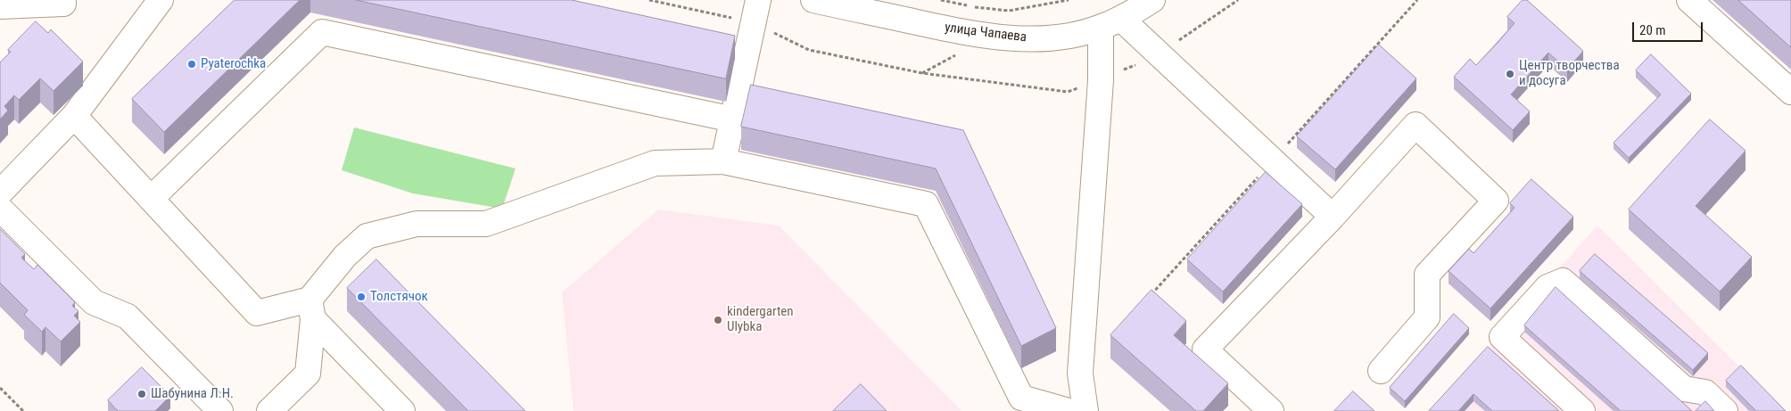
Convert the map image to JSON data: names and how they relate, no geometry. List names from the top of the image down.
{
  "streets": {
    "street": ["улица Чапаева"]
  },
  "places": [
    "Pyaterochka",
    "Центр творчества и досуга",
    "Толстячок",
    "kindergarten Ulybka",
    "Шабунина Л.Н."
  ],
  "scale_bar": "20 m"
}
